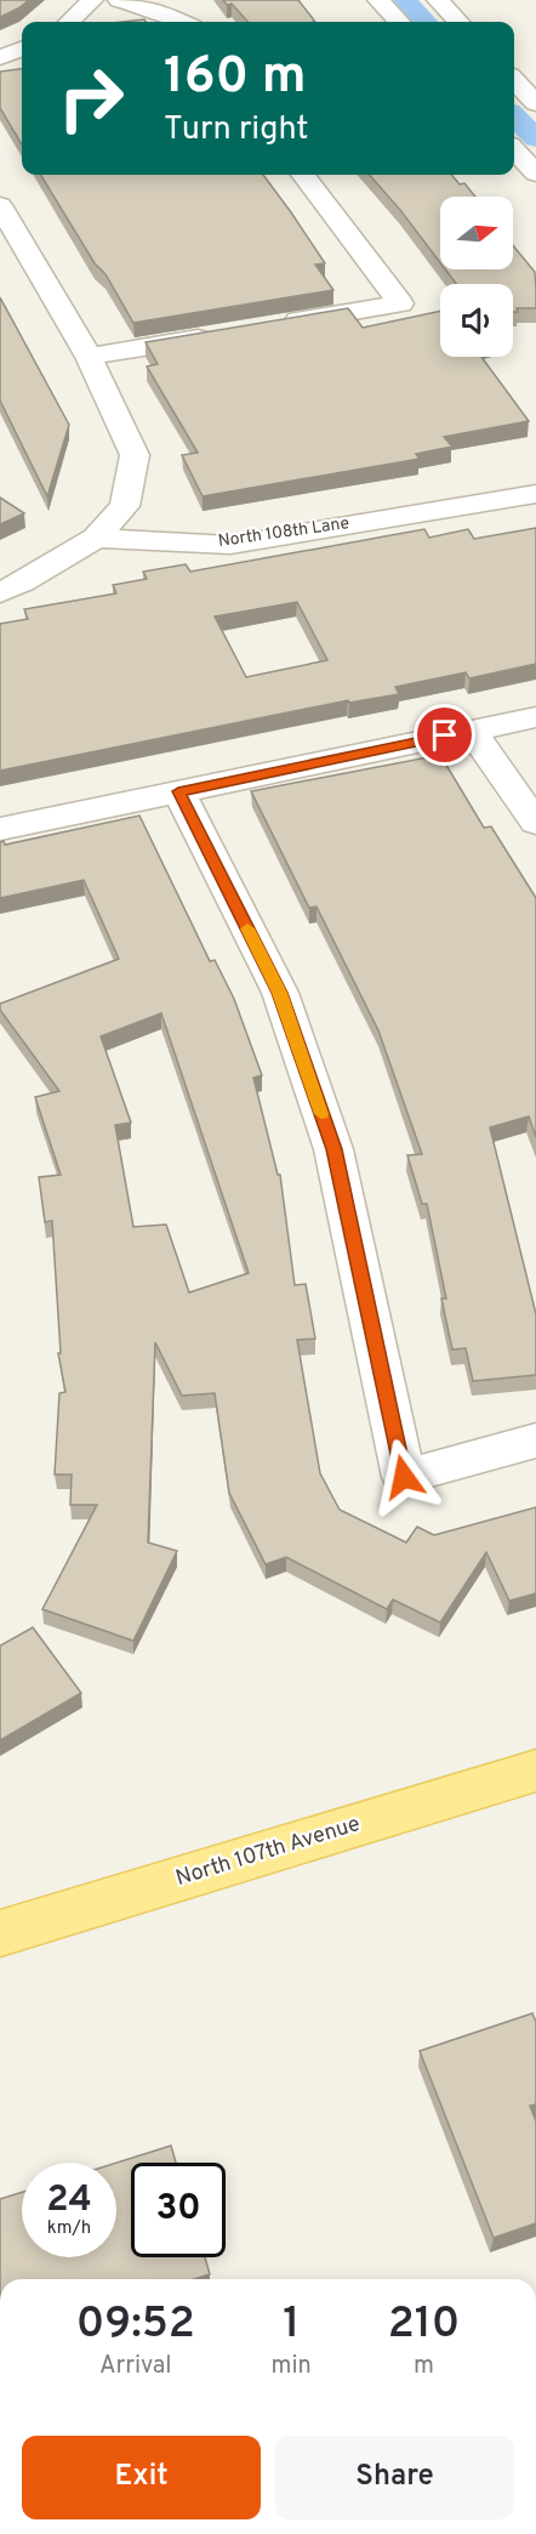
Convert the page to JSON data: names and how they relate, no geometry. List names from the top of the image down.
{
  "streets": {
    "main road": ["North 107th Avenue"],
    "street": ["North 108th Lane"]
  },
  "north": "right",
  "page": {
    "turn": ["160 m", "Turn right"],
    "speed": "24 km/h",
    "limit": "30",
    "eta": [
      "09:52",
      "Arrival",
      "1",
      "min",
      "210",
      "m"
    ],
    "buttons": ["Exit", "Share"]
  }
}
